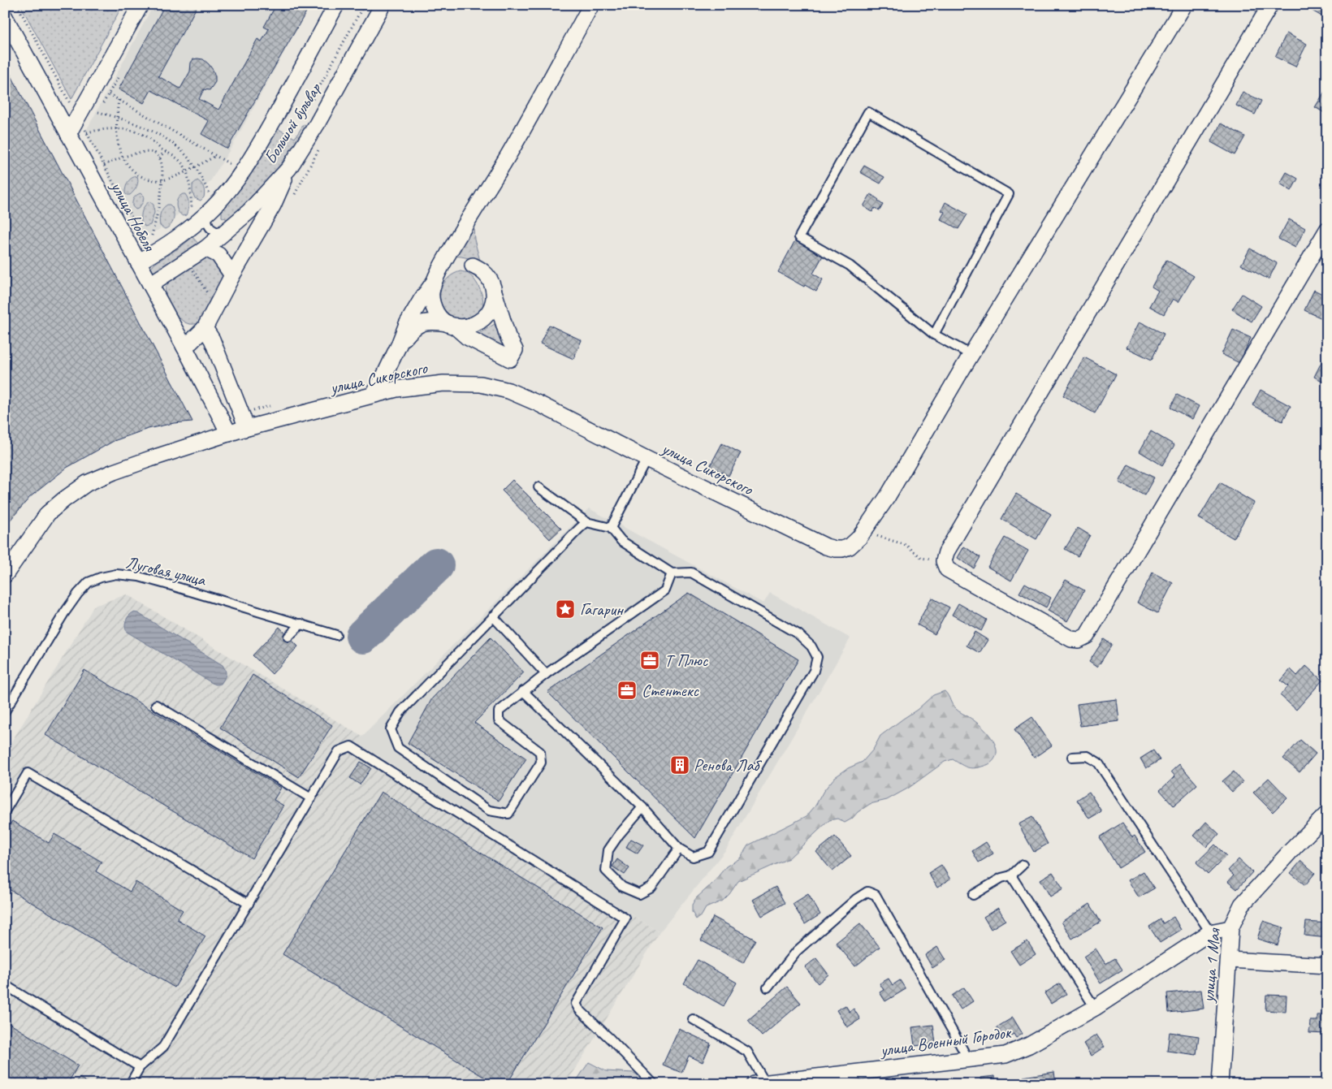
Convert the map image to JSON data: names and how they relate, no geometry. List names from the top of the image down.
{
  "streets": {
    "street": [
      "Большой бульвар",
      "улица Нобеля",
      "улица Сикорского",
      "улица 1 Мая",
      "улица Военный Городок"
    ],
    "lane": ["Луговая улица"]
  },
  "crossings": [
    ["Большой бульвар", "улица Нобеля"],
    ["улица Нобеля", "улица Сикорского"],
    ["улица 1 Мая", "улица Военный Городок"]
  ],
  "places": {
    "place": ["Гагарин"],
    "office": ["Т Плюс", "Стентекс"],
    "building": ["Ренова Лаб"]
  }
}
